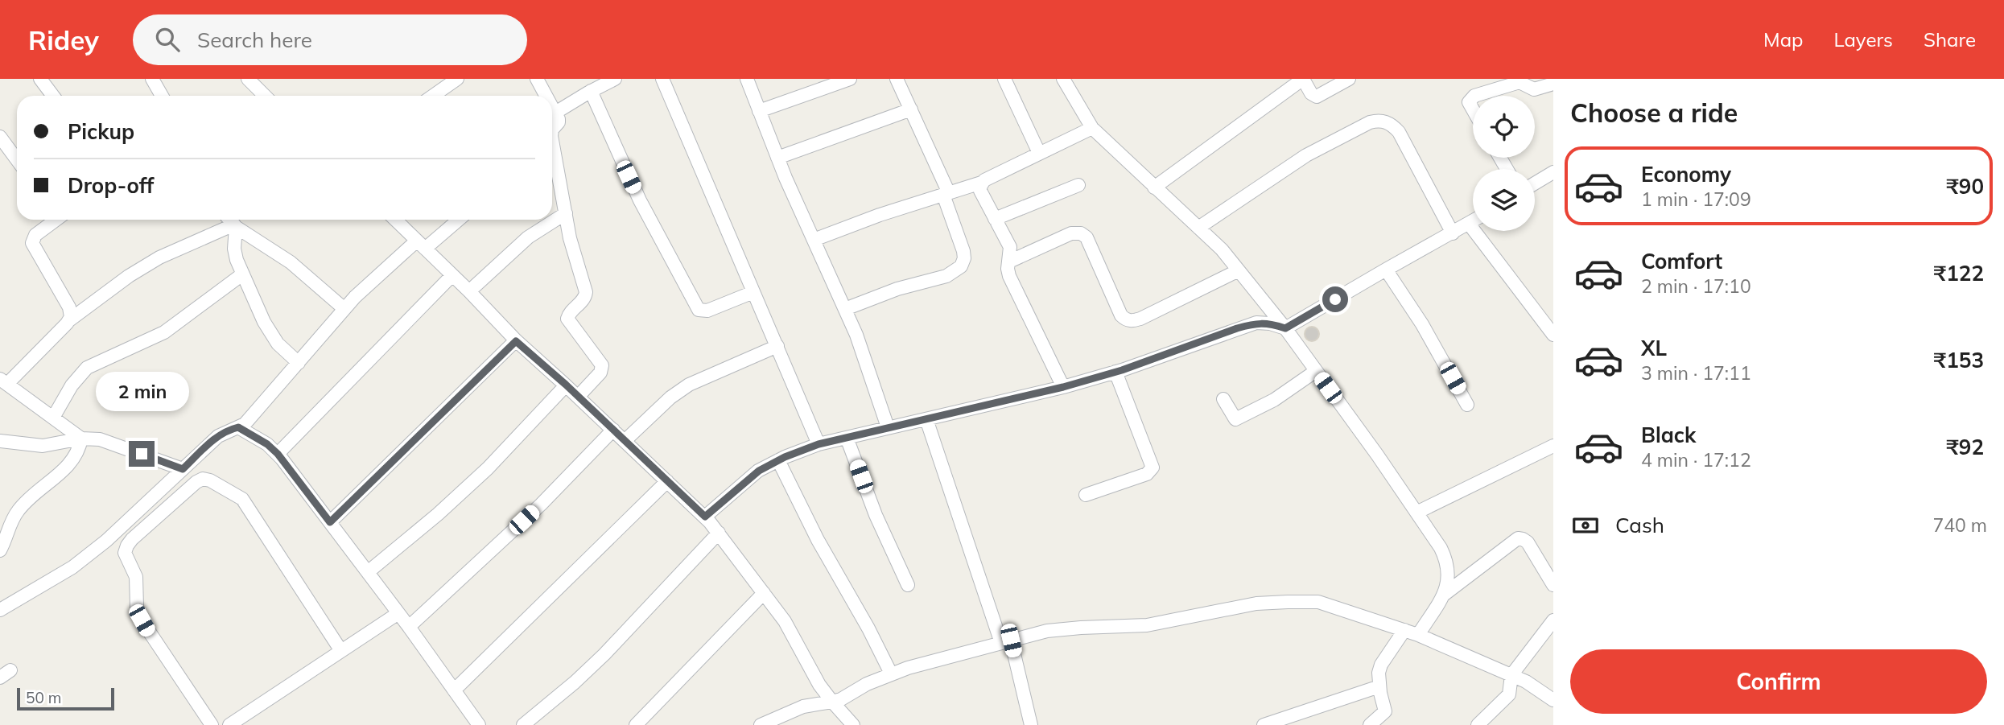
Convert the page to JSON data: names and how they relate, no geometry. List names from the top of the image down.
{
  "scale_bar": "50 m",
  "page": {
    "header": "Ridey",
    "search": "Search here",
    "nav": ["Map", "Layers", "Share"],
    "heading": "Choose a ride",
    "banner": ["Pickup", "Drop-off"],
    "list": [
      {
        "name": "Economy",
        "note": "1 min · 17:09",
        "value": "₹90"
      },
      {
        "name": "Comfort",
        "note": "2 min · 17:10",
        "value": "₹122"
      },
      {
        "name": "XL",
        "note": "3 min · 17:11",
        "value": "₹153"
      },
      {
        "name": "Black",
        "note": "4 min · 17:12",
        "value": "₹92"
      }
    ],
    "bubble": "2 min",
    "pay": ["Cash", "740 m"],
    "buttons": "Confirm",
    "scale": "50 m"
  }
}
